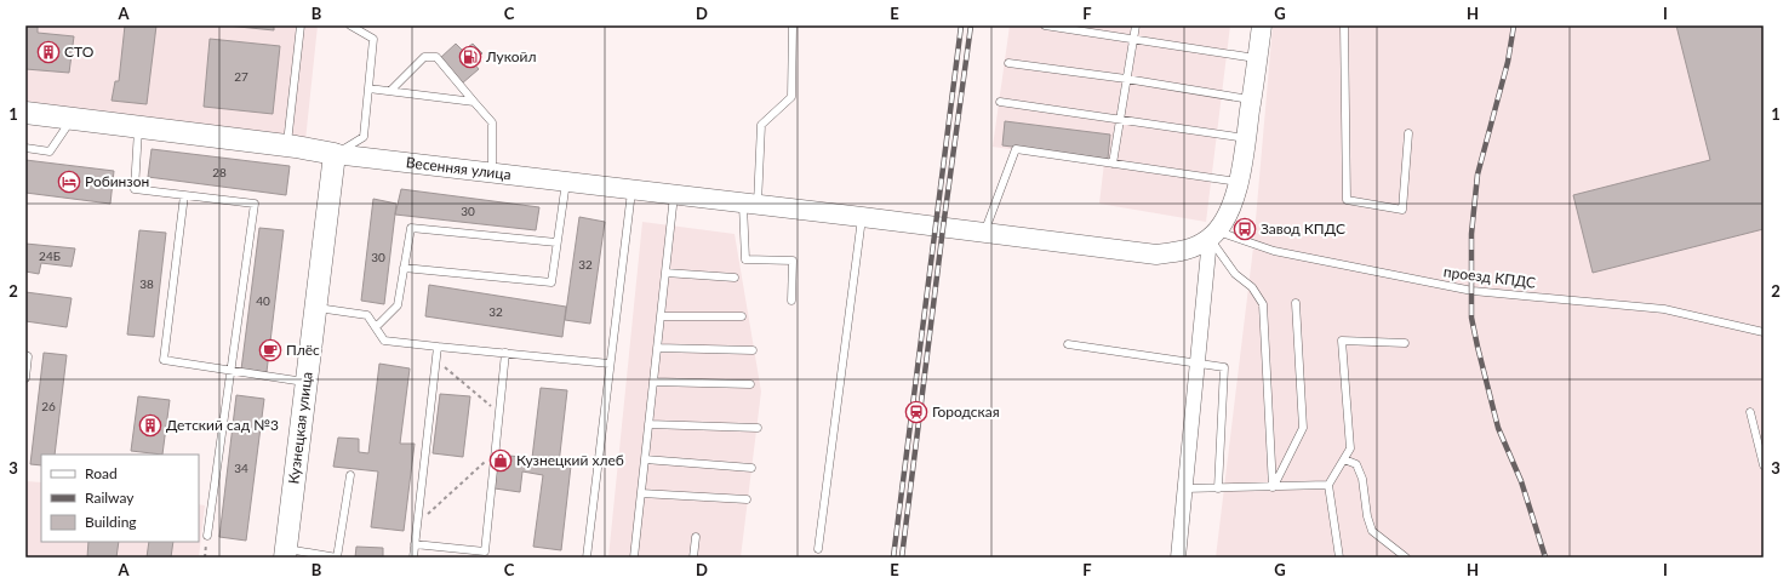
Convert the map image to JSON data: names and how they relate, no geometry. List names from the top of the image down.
{
  "streets": {
    "main road": ["Весенняя улица", "Кузнецкая улица"],
    "lane": ["проезд КПДС"]
  },
  "crossings": [
    ["Весенняя улица", "проезд КПДС"],
    ["Весенняя улица", "Кузнецкая улица"]
  ],
  "places": {
    "building": ["СТО", "Детский сад №3"],
    "fuel station": ["Лукойл"],
    "hotel": ["Робинзон"],
    "bus stop": ["Завод КПДС"],
    "cafe": ["Плёс"],
    "station": ["Городская"],
    "shop": ["Кузнецкий хлеб"]
  },
  "house_numbers": [
    "27",
    "28",
    "30",
    "24Б",
    "30",
    "32",
    "38",
    "40",
    "32",
    "26",
    "34"
  ],
  "legend": ["Road", "Railway", "Building"],
  "grid": {
    "columns": [
      "A",
      "B",
      "C",
      "D",
      "E",
      "F",
      "G",
      "H",
      "I"
    ],
    "rows": ["1", "2", "3"]
  }
}
